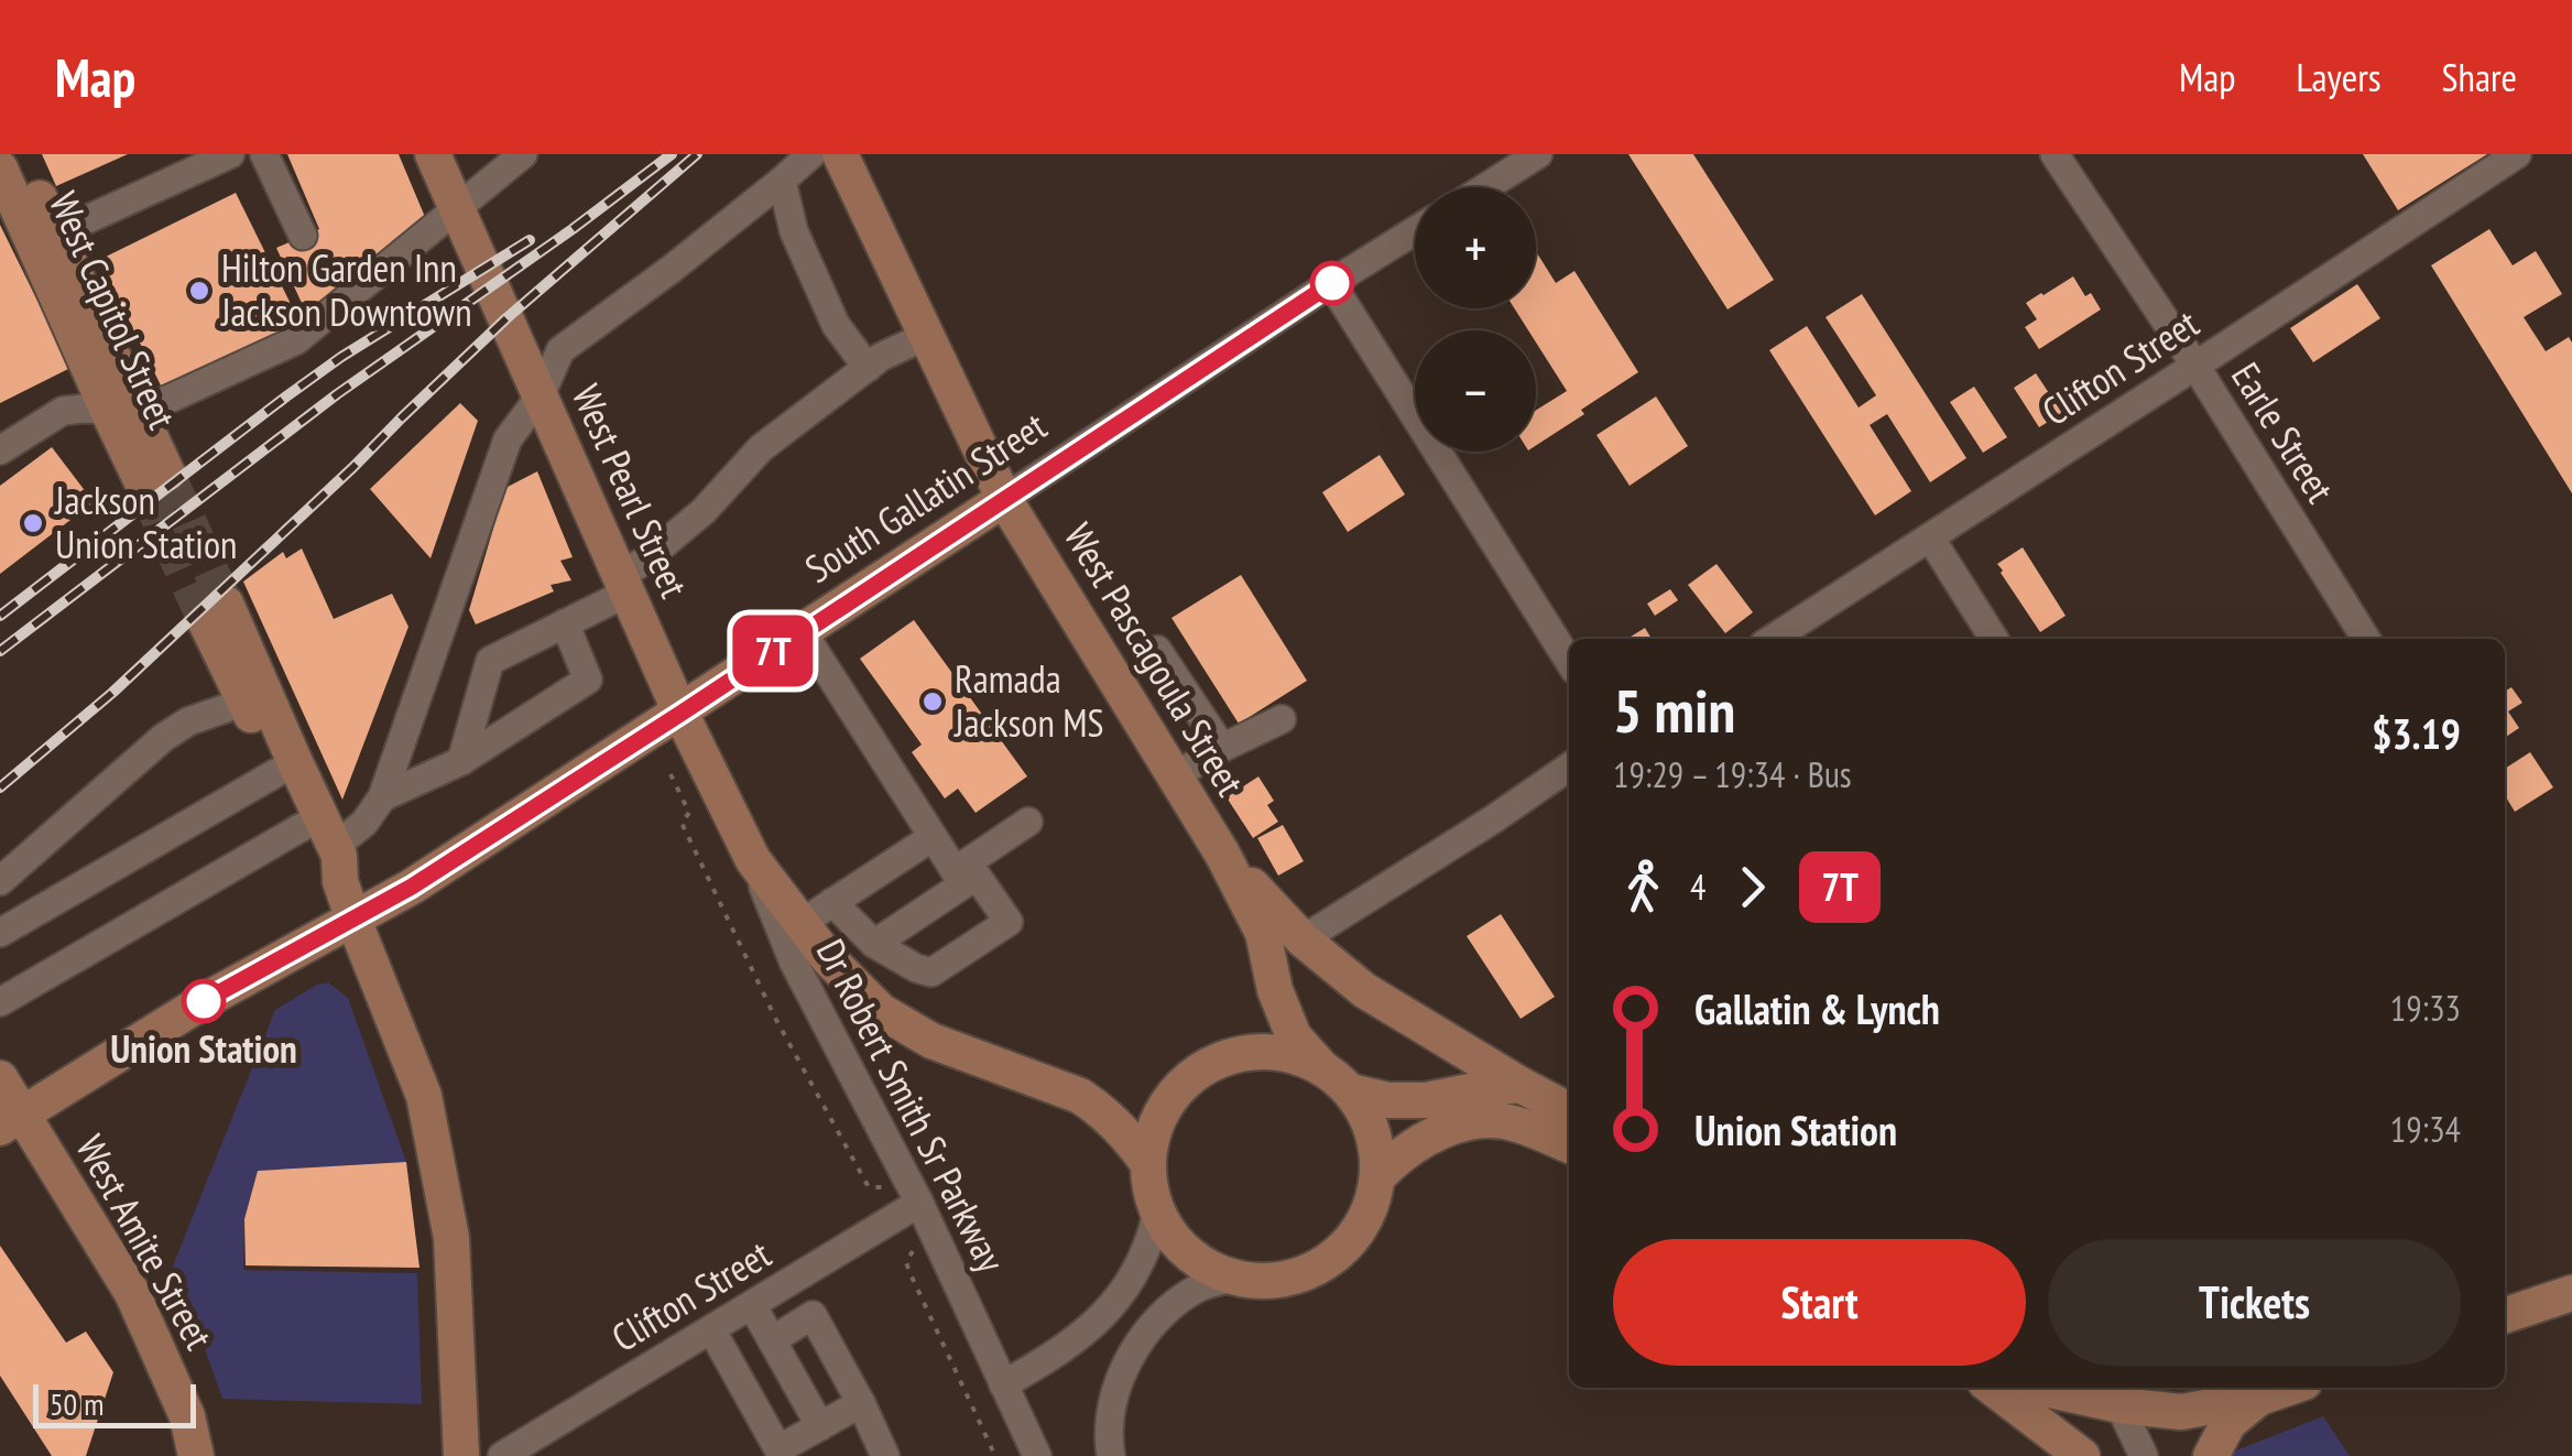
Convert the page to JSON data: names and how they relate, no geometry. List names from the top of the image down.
{
  "streets": {
    "main road": [
      "West Capitol Street",
      "West Pearl Street",
      "South Gallatin Street",
      "West Pascagoula Street",
      "West Amite Street"
    ],
    "street": ["Clifton Street", "Earle Street", "Dr Robert Smith Sr Parkway"]
  },
  "crossings": [
    ["Clifton Street", "Earle Street"],
    ["Clifton Street", "Dr Robert Smith Sr Parkway"],
    ["West Pearl Street", "South Gallatin Street"],
    ["West Pearl Street", "West Pascagoula Street"],
    ["West Pearl Street", "Dr Robert Smith Sr Parkway"],
    ["South Gallatin Street", "West Pascagoula Street"],
    ["South Gallatin Street", "West Amite Street"]
  ],
  "places": [
    "Hilton Garden Inn Jackson Downtown",
    "Jackson Union Station",
    "Ramada Jackson MS",
    "Union Station"
  ],
  "lines": ["bus line 7T"],
  "scale_bar": "50 m",
  "page": {
    "header": "Map",
    "nav": ["Map", "Layers", "Share"],
    "on_map": "7T",
    "map_buttons": ["+", "−"],
    "heading": ["5 min", "19:29 – 19:34 · Bus", "$3.19"],
    "legs": ["4", "7T"],
    "list": [
      {
        "name": "Gallatin & Lynch",
        "value": "19:33"
      },
      {
        "name": "Union Station",
        "value": "19:34"
      }
    ],
    "buttons": ["Start", "Tickets"],
    "scale": "50 m"
  }
}
